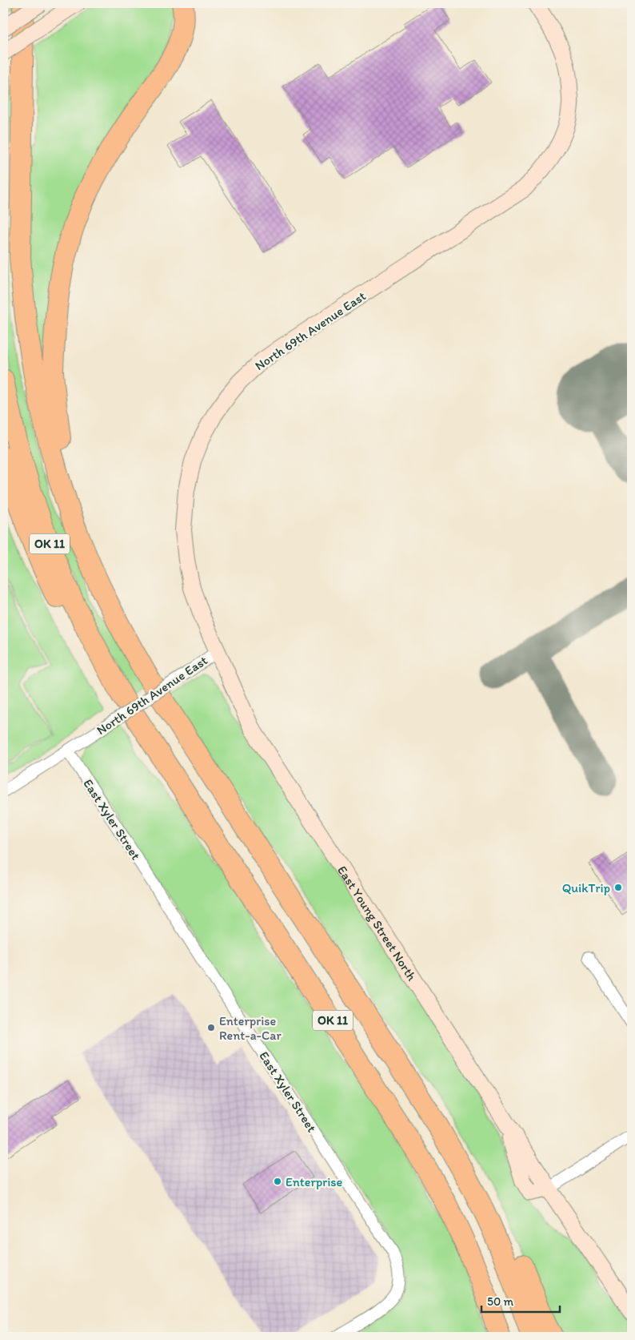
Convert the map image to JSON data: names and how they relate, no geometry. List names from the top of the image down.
{
  "streets": {
    "highway": ["OK 11"],
    "street": ["North 69th Avenue East", "East Xyler Street", "East Young Street North"]
  },
  "crossings": [
    ["North 69th Avenue East", "East Xyler Street"],
    ["North 69th Avenue East", "East Young Street North"]
  ],
  "places": ["QuikTrip", "Enterprise Rent-a-Car", "Enterprise"],
  "scale_bar": "50 m"
}
